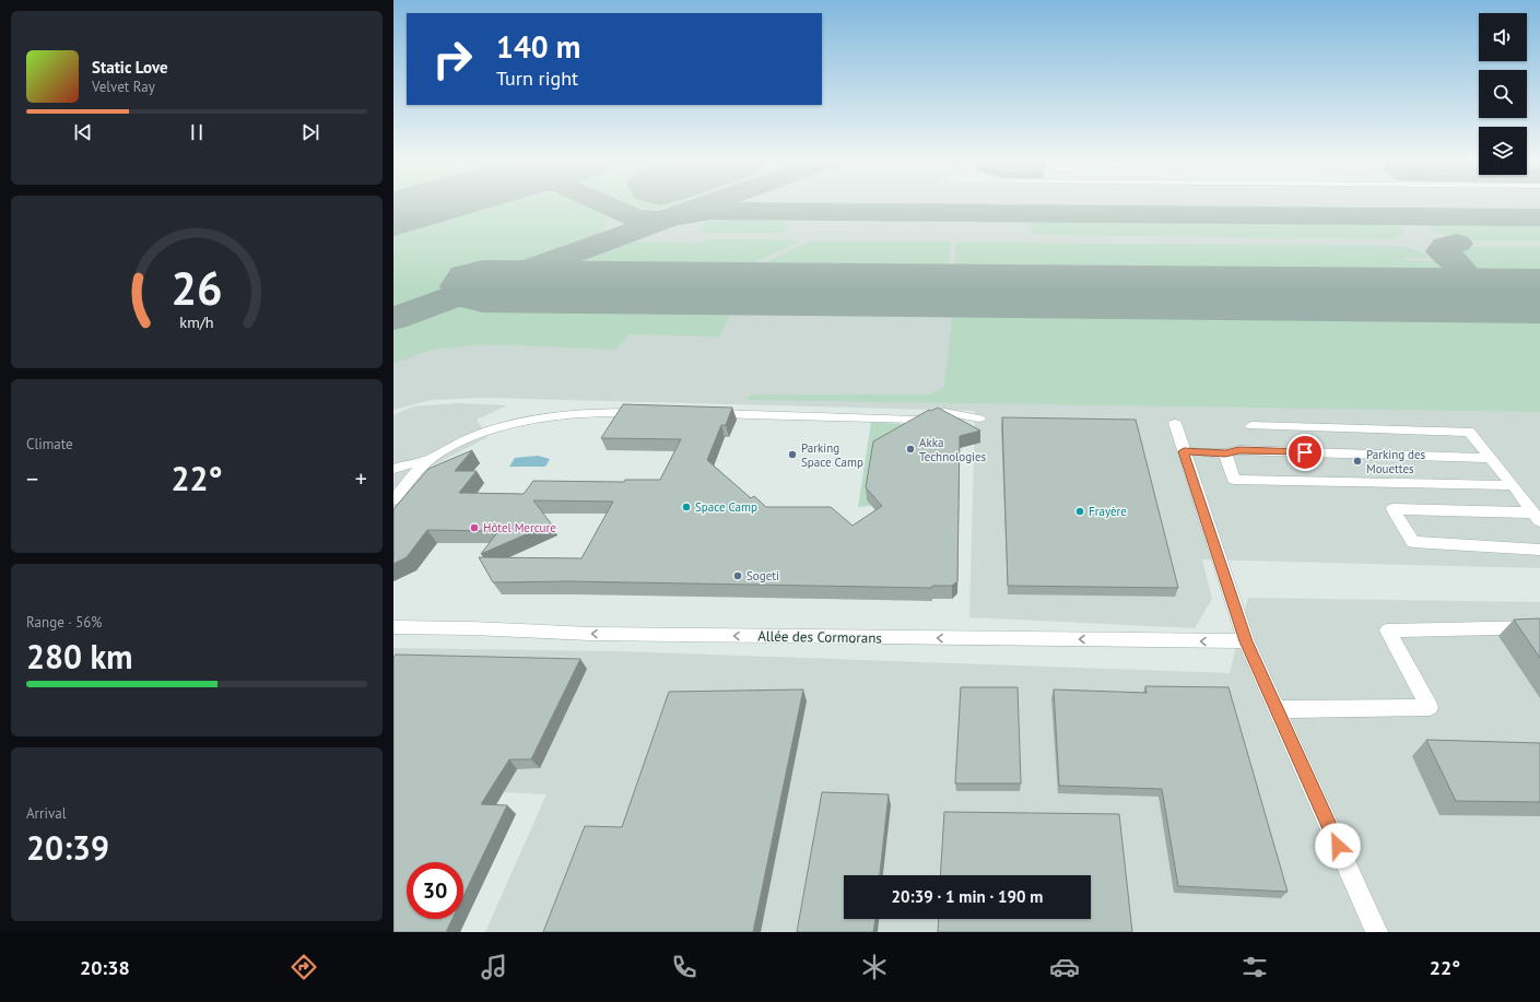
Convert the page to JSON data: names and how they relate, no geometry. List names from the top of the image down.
{
  "streets": {
    "street": ["Allée des Cormorans"]
  },
  "one_way": ["Allée des Cormorans"],
  "places": [
    "Akka Technologies",
    "Parking Space Camp",
    "Parking des Mouettes",
    "Space Camp",
    "Frayère",
    "Hôtel Mercure",
    "Sogeti"
  ],
  "page": {
    "turn": ["140 m", "Turn right"],
    "song": ["Static Love", "Velvet Ray"],
    "tile": [
      "Climate",
      ["Range · 56%", "280 km"],
      ["Arrival", "20:39"]
    ],
    "heat": ["−", "22°", "+"],
    "limit": "30",
    "trip": "20:39 · 1 min · 190 m",
    "tabs": ["20:38", "22°"],
    "gauge": ["26", "km/h"]
  }
}
